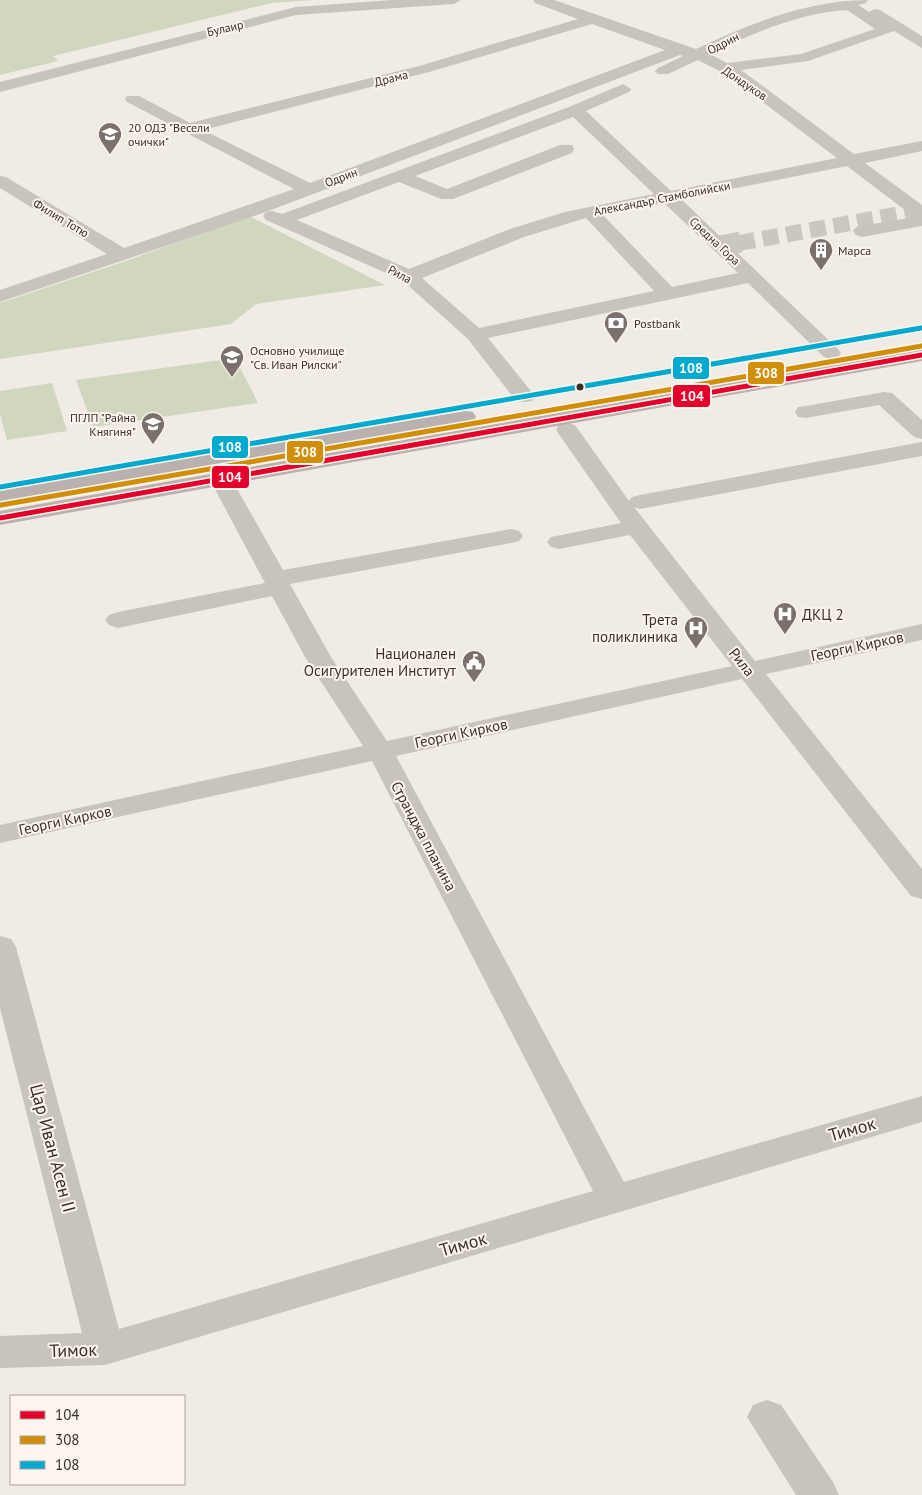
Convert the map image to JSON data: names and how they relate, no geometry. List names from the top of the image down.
{
  "streets": {
    "street": [
      "Булаир",
      "Одрин",
      "Драма",
      "Дондуков",
      "Александър Стамболийски",
      "Филип Тотю",
      "Средна Гора",
      "Рила",
      "Георги Кирков",
      "Странджа планина",
      "Тимок",
      "Цар Иван Асен II"
    ]
  },
  "crossings": [
    ["Одрин", "Дондуков"],
    ["Одрин", "Филип Тотю"],
    ["Одрин", "Средна Гора"],
    ["Одрин", "Рила"],
    ["Драма", "Дондуков"],
    ["Дондуков", "Александър Стамболийски"],
    ["Александър Стамболийски", "Средна Гора"],
    ["Александър Стамболийски", "Рила"],
    ["Рила", "Георги Кирков"],
    ["Георги Кирков", "Странджа планина"],
    ["Странджа планина", "Тимок"],
    ["Тимок", "Цар Иван Асен II"]
  ],
  "places": {
    "school or university": ["20 ОДЗ \"Весели очички\"", "Основно училище \"Св. Иван Рилски\"", "ПГЛП \"Райна Княгиня\""],
    "building": ["Марса"],
    "bank": ["Postbank"],
    "hospital": ["ДКЦ 2", "Трета поликлиника"],
    "public building": ["Национален Осигурителен Институт"]
  },
  "lines": ["transit line 108", "transit line 308", "transit line 104"],
  "legend": ["104", "308", "108"]
}
